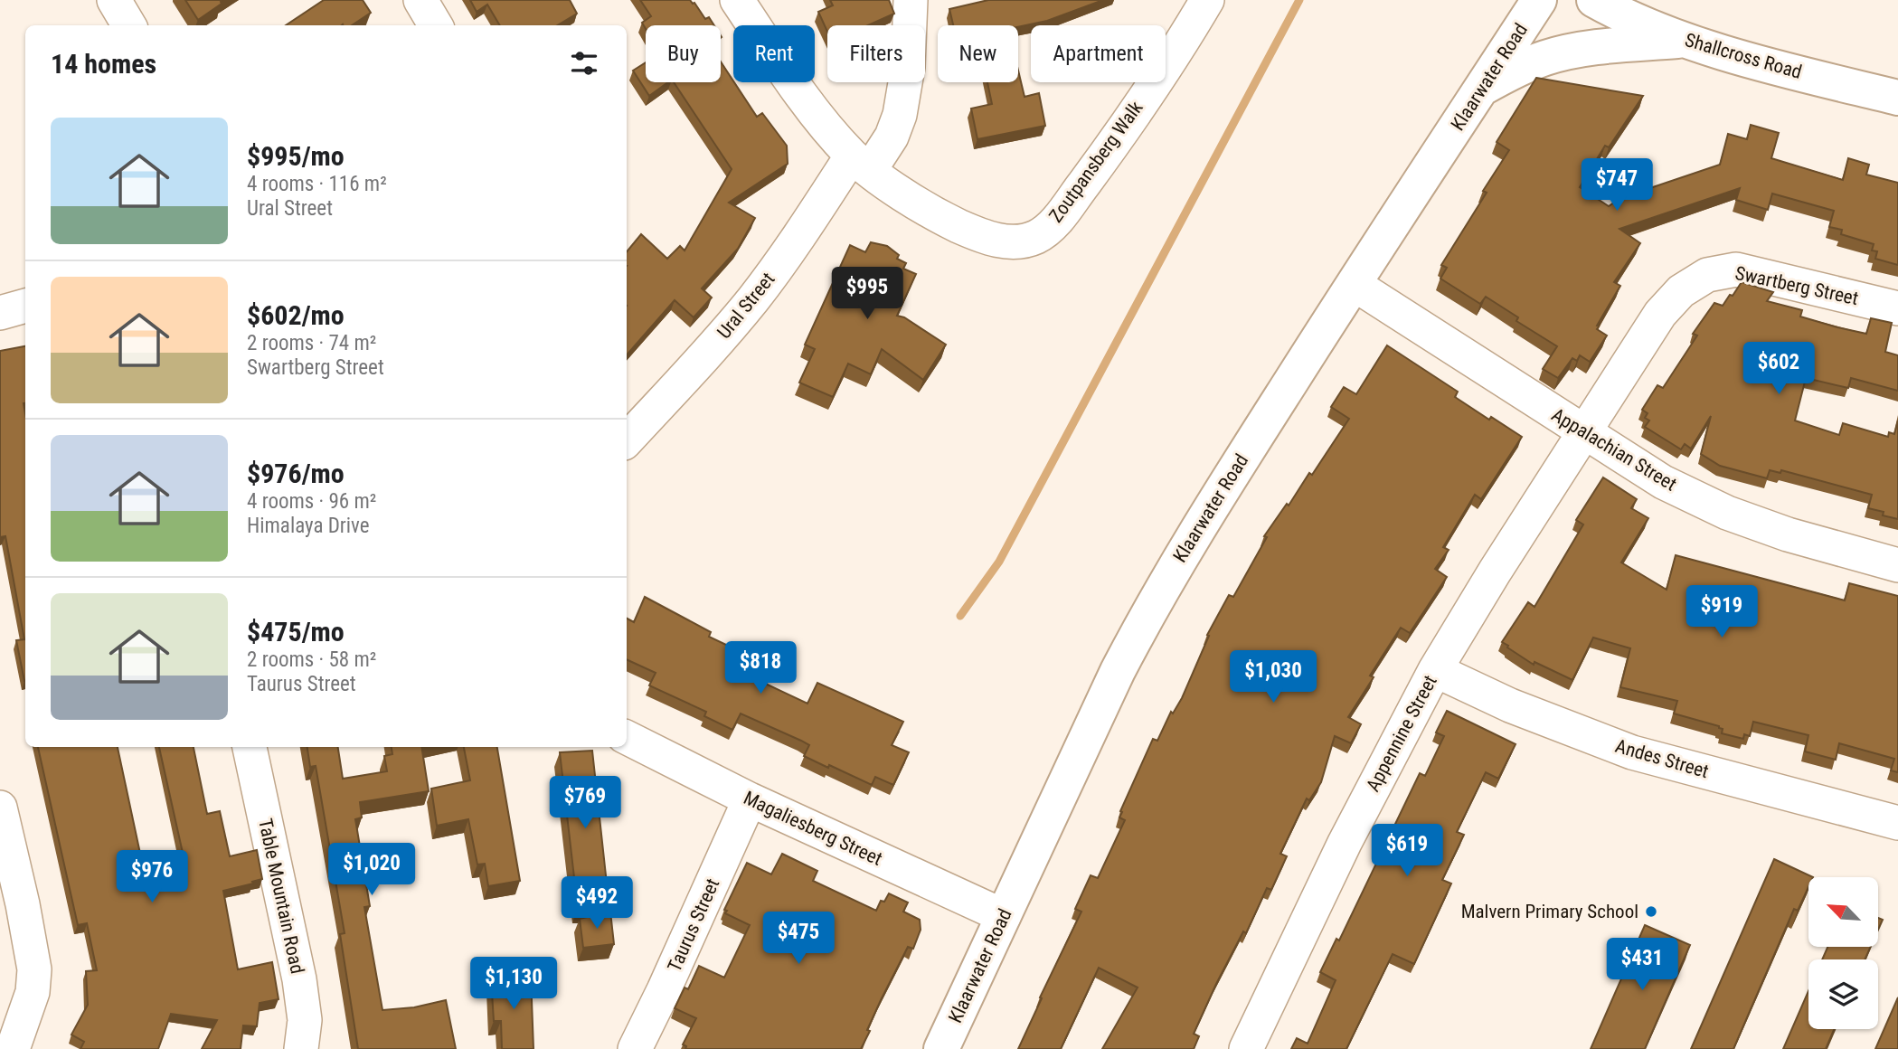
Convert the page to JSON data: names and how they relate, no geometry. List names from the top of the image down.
{
  "streets": {
    "street": [
      "Shallcross Road",
      "Klaarwater Road",
      "Zoutpansberg Walk",
      "Swartberg Street",
      "Ural Street",
      "Appalachian Street",
      "Appennine Street",
      "Andes Street",
      "Magaliesberg Street",
      "Table Mountain Road",
      "Taurus Street"
    ]
  },
  "crossings": [
    ["Klaarwater Road", "Appalachian Street"],
    ["Klaarwater Road", "Magaliesberg Street"],
    ["Zoutpansberg Walk", "Ural Street"],
    ["Swartberg Street", "Appalachian Street"],
    ["Swartberg Street", "Appennine Street"],
    ["Appalachian Street", "Appennine Street"],
    ["Appennine Street", "Andes Street"],
    ["Magaliesberg Street", "Taurus Street"]
  ],
  "places": ["Malvern Primary School"],
  "north": "top left",
  "page": {
    "chip": [
      "Buy",
      "Rent",
      "Filters",
      "New",
      "Apartment"
    ],
    "heading": "14 homes",
    "list": [
      {
        "name": "$995/mo",
        "note": "4 rooms · 116 m² · Ural Street"
      },
      {
        "name": "$602/mo",
        "note": "2 rooms · 74 m² · Swartberg Street"
      },
      {
        "name": "$976/mo",
        "note": "4 rooms · 96 m² · Himalaya Drive"
      },
      {
        "name": "$475/mo",
        "note": "2 rooms · 58 m² · Taurus Street"
      }
    ],
    "price": [
      "$747",
      "$995",
      "$602",
      "$919",
      "$818",
      "$1,030",
      "$769",
      "$619",
      "$1,020",
      "$976",
      "$492",
      "$475",
      "$431",
      "$1,130"
    ]
  }
}
